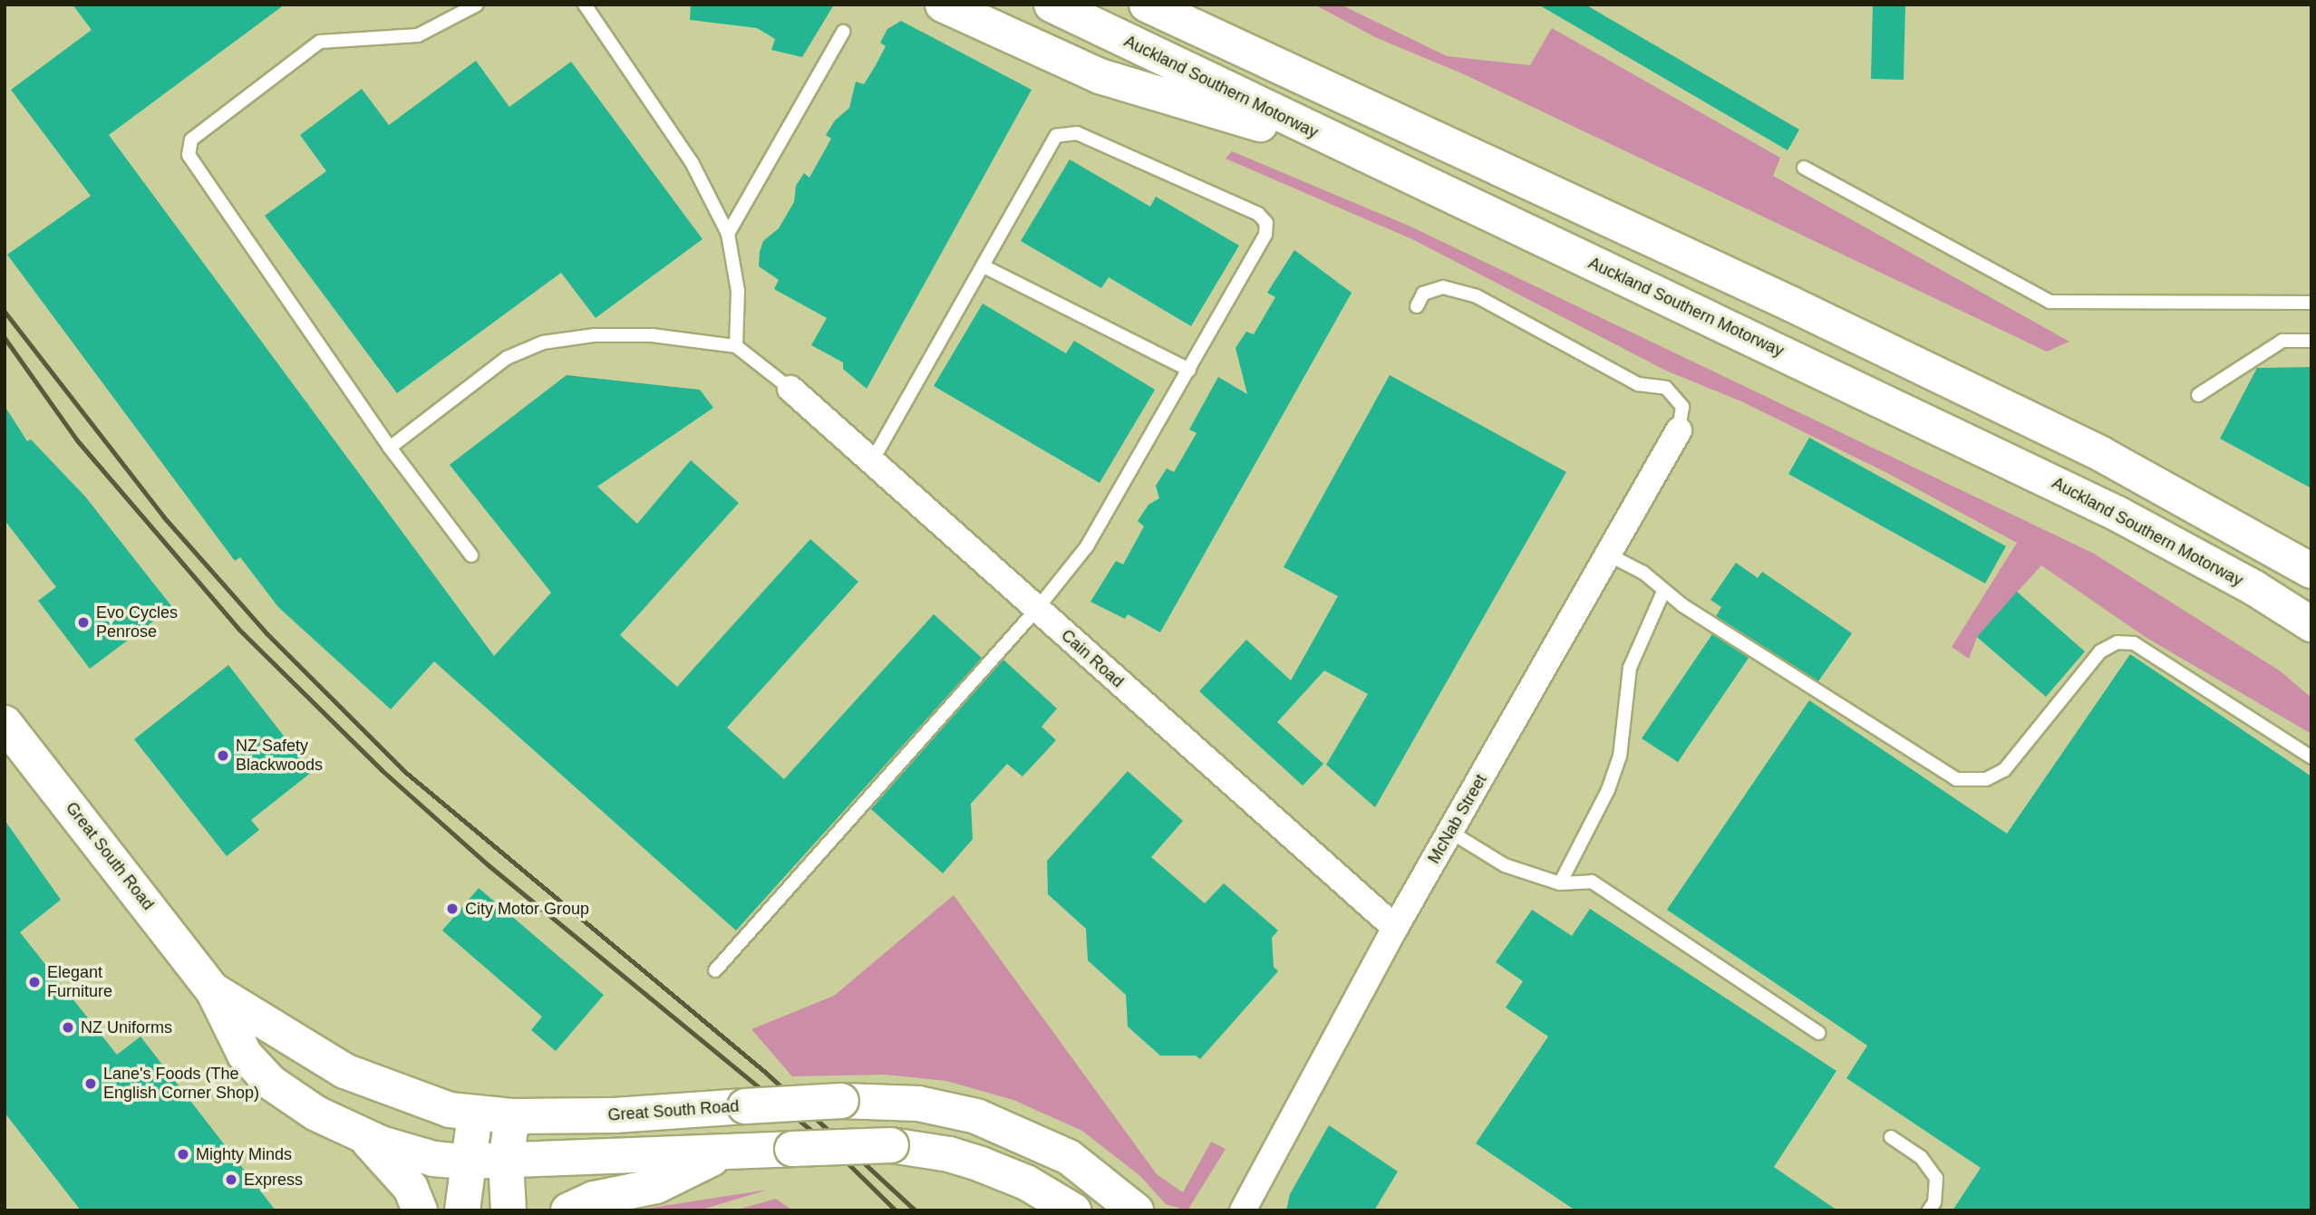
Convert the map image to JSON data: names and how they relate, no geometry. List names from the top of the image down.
{
  "streets": {
    "main road": ["Auckland Southern Motorway", "Great South Road"],
    "street": ["Cain Road", "McNab Street"]
  },
  "crossings": [
    ["Cain Road", "McNab Street"]
  ],
  "places": [
    "Evo Cycles Penrose",
    "NZ Safety Blackwoods",
    "City Motor Group",
    "Elegant Furniture",
    "NZ Uniforms",
    "Lane's Foods (The English Corner Shop)",
    "Mighty Minds",
    "Express"
  ]
}
